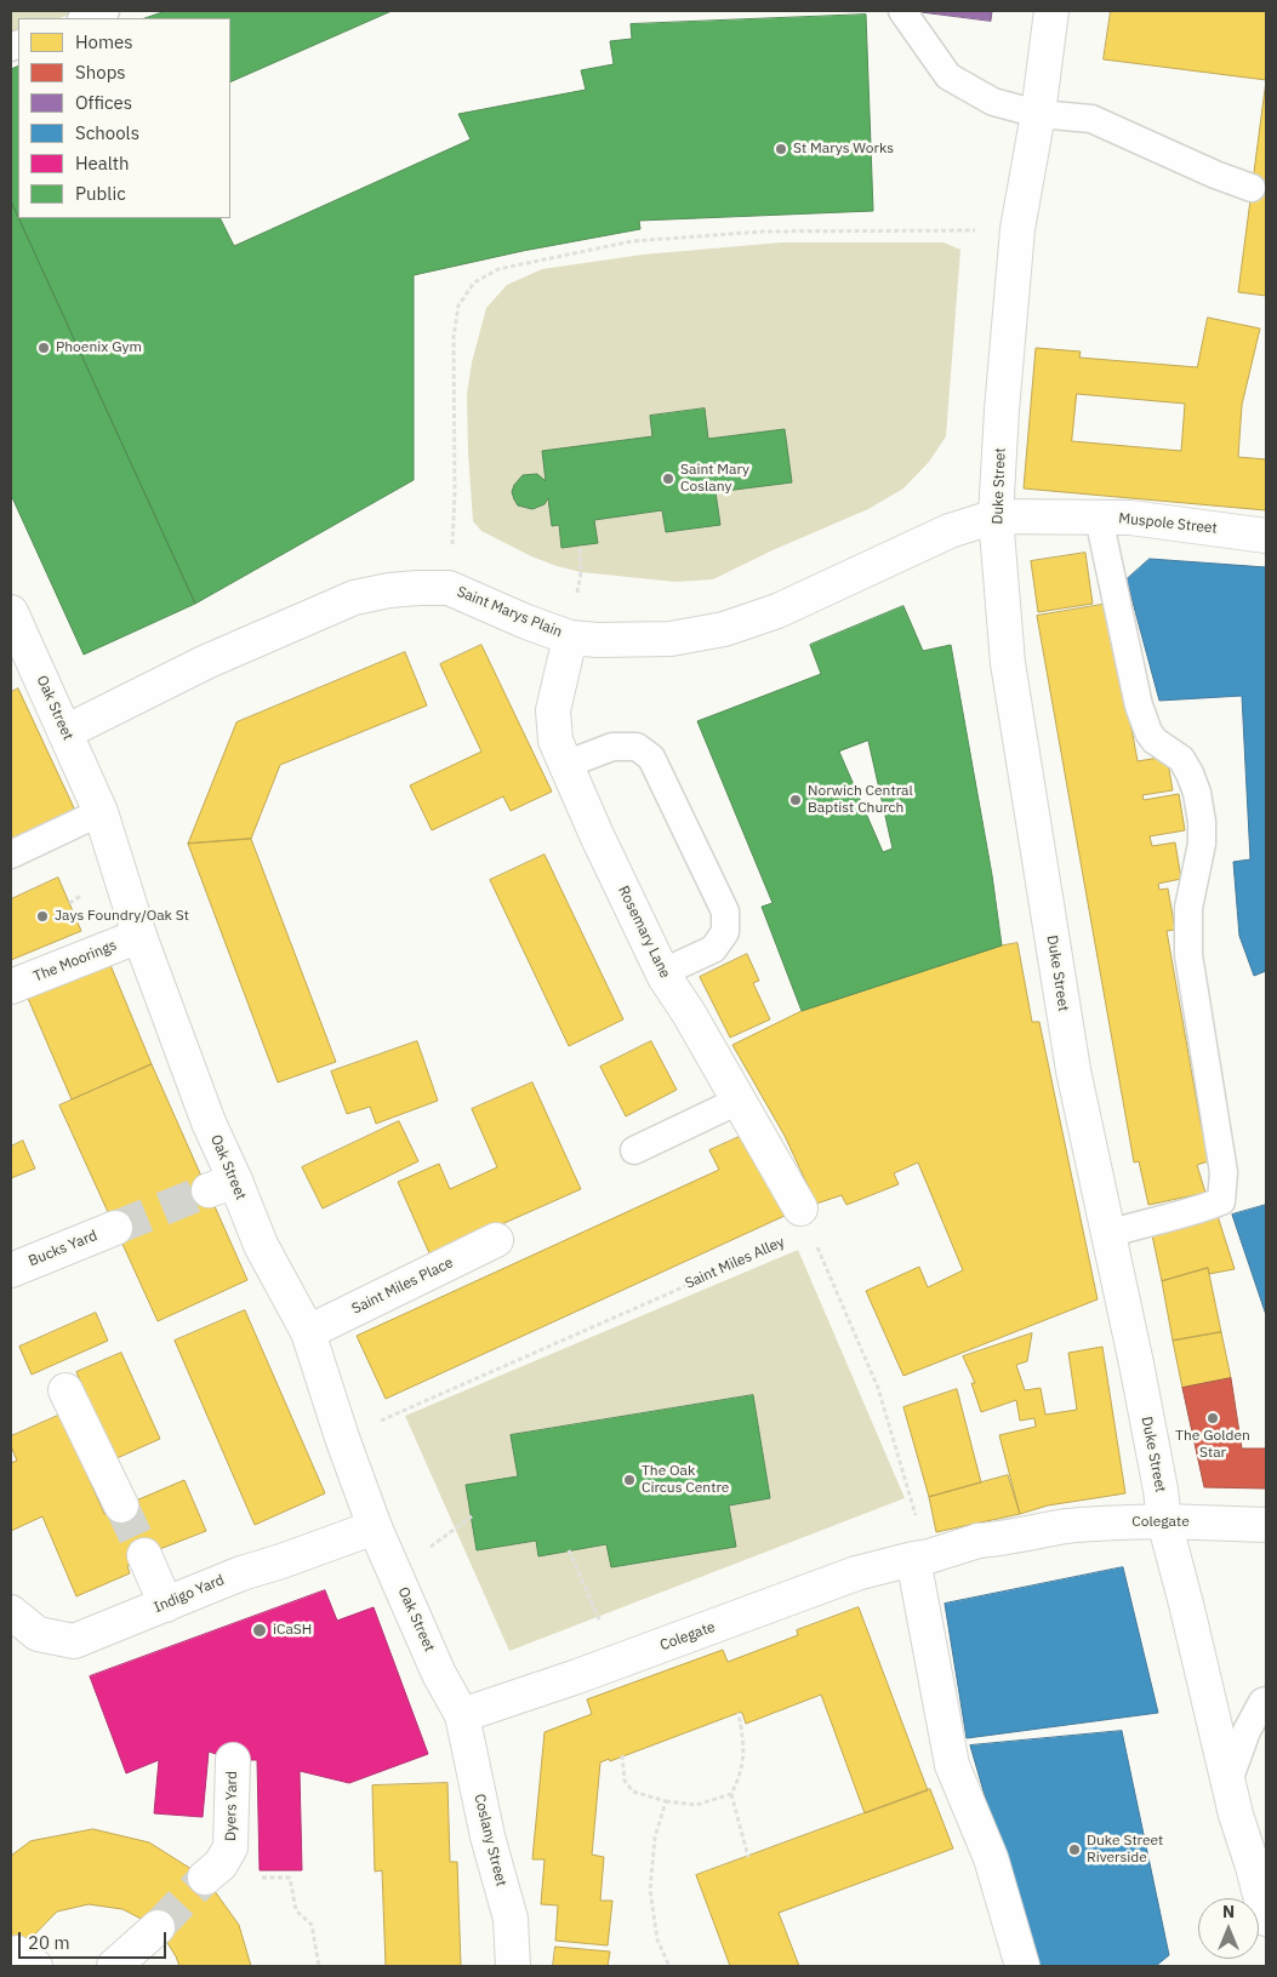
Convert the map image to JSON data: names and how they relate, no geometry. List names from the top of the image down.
{
  "streets": {
    "street": [
      "Duke Street",
      "Muspole Street",
      "Saint Marys Plain",
      "Oak Street",
      "Rosemary Lane",
      "The Moorings",
      "Bucks Yard",
      "Saint Miles Place",
      "Colegate",
      "Indigo Yard",
      "Dyers Yard",
      "Coslany Street"
    ],
    "path": ["Saint Miles Alley"]
  },
  "crossings": [
    ["Duke Street", "Muspole Street"],
    ["Duke Street", "Saint Marys Plain"],
    ["Duke Street", "Colegate"],
    ["Muspole Street", "Saint Marys Plain"],
    ["Saint Marys Plain", "Oak Street"],
    ["Saint Marys Plain", "Rosemary Lane"],
    ["Oak Street", "The Moorings"],
    ["Oak Street", "Saint Miles Alley"],
    ["Oak Street", "Saint Miles Place"],
    ["Oak Street", "Colegate"],
    ["Oak Street", "Indigo Yard"],
    ["Oak Street", "Coslany Street"],
    ["Colegate", "Coslany Street"]
  ],
  "places": [
    "St Marys Works",
    "Phoenix Gym",
    "Saint Mary Coslany",
    "Norwich Central Baptist Church",
    "Jays Foundry/Oak St",
    "The Golden Star",
    "The Oak Circus Centre",
    "iCaSH",
    "Duke Street Riverside"
  ],
  "legend": [
    "Homes",
    "Shops",
    "Offices",
    "Schools",
    "Health",
    "Public"
  ],
  "scale_bar": "20 m",
  "north": "top"
}
